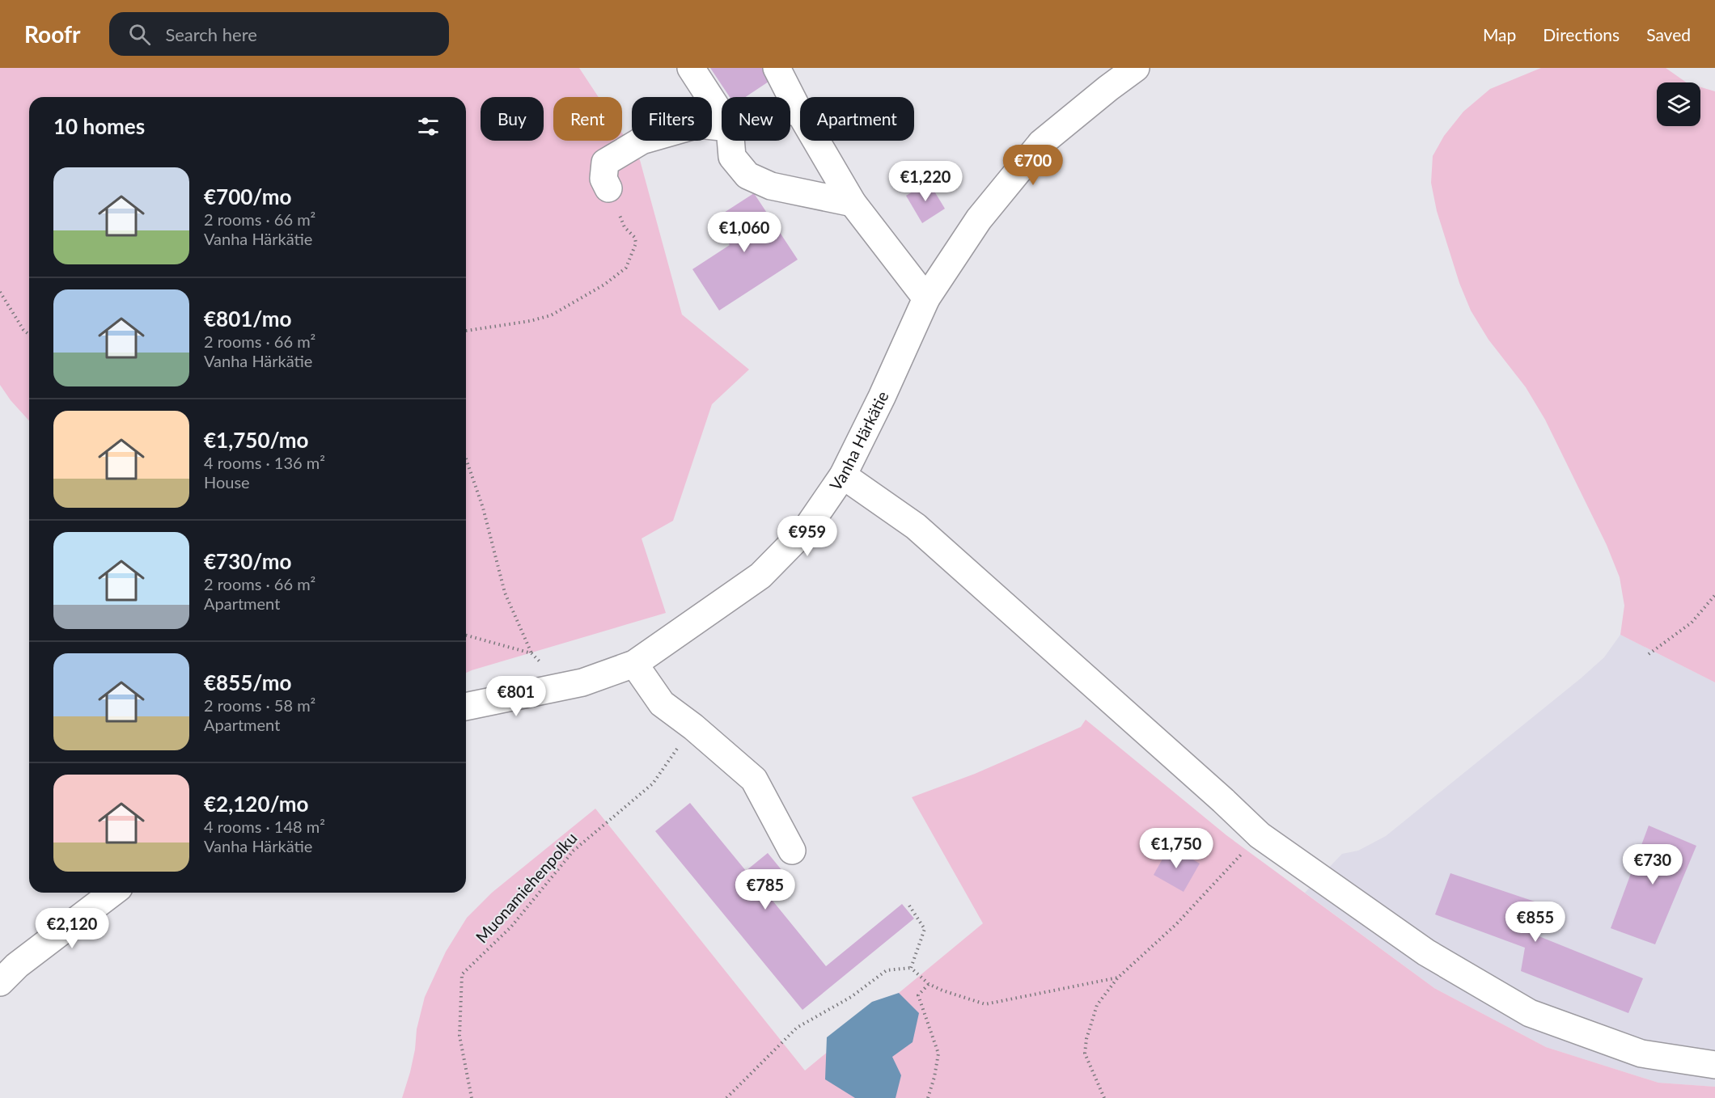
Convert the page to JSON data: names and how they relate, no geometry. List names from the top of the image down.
{
  "streets": {
    "street": ["Vanha Härkätie"],
    "path": ["Muonamiehenpolku"]
  },
  "page": {
    "header": "Roofr",
    "search": "Search here",
    "nav": ["Map", "Directions", "Saved"],
    "chip": [
      "Buy",
      "Rent",
      "Filters",
      "New",
      "Apartment"
    ],
    "heading": "10 homes",
    "price": [
      "€700",
      "€1,220",
      "€1,060",
      "€959",
      "€801",
      "€1,750",
      "€730",
      "€785",
      "€855",
      "€2,120"
    ],
    "list": [
      {
        "name": "€700/mo",
        "note": "2 rooms · 66 m² · Vanha Härkätie"
      },
      {
        "name": "€801/mo",
        "note": "2 rooms · 66 m² · Vanha Härkätie"
      },
      {
        "name": "€1,750/mo",
        "note": "4 rooms · 136 m² · House"
      },
      {
        "name": "€730/mo",
        "note": "2 rooms · 66 m² · Apartment"
      },
      {
        "name": "€855/mo",
        "note": "2 rooms · 58 m² · Apartment"
      },
      {
        "name": "€2,120/mo",
        "note": "4 rooms · 148 m² · Vanha Härkätie"
      }
    ]
  }
}
